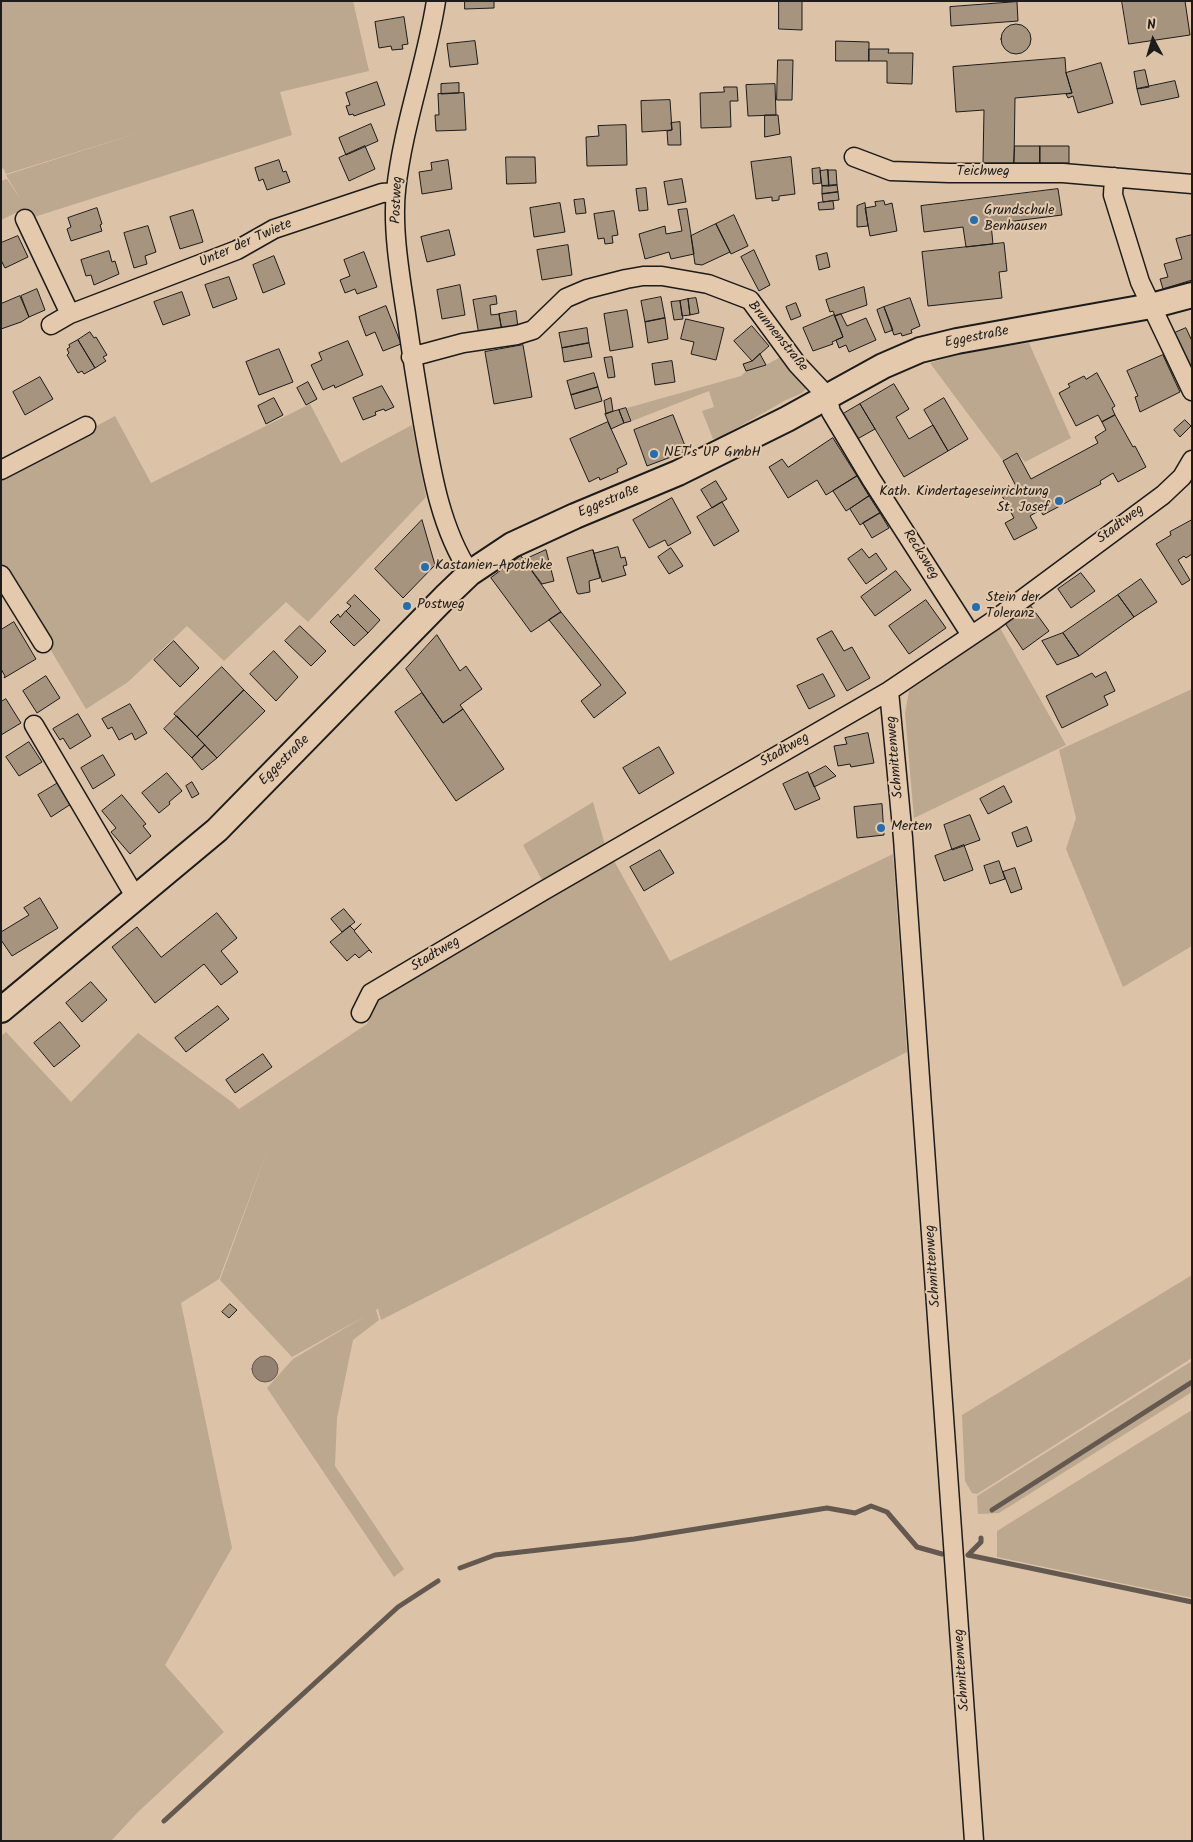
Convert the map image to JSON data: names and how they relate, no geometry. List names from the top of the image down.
{
  "streets": {
    "main road": ["Eggestraße"],
    "street": [
      "Teichweg",
      "Postweg",
      "Unter der Twiete",
      "Brunnenstraße",
      "Stadtweg",
      "Recksweg",
      "Schmittenweg"
    ]
  },
  "crossings": [
    ["Postweg", "Unter der Twiete"],
    ["Postweg", "Brunnenstraße"],
    ["Postweg", "Eggestraße"],
    ["Brunnenstraße", "Eggestraße"],
    ["Brunnenstraße", "Recksweg"],
    ["Eggestraße", "Recksweg"],
    ["Stadtweg", "Recksweg"],
    ["Stadtweg", "Schmittenweg"]
  ],
  "places": [
    "Grundschule Benhausen",
    "NET's UP GmbH",
    "Kath. Kindertageseinrichtung St. Josef",
    "Kastanien-Apotheke",
    "Postweg",
    "Stein der Toleranz",
    "Merten"
  ],
  "north": "top"
}
